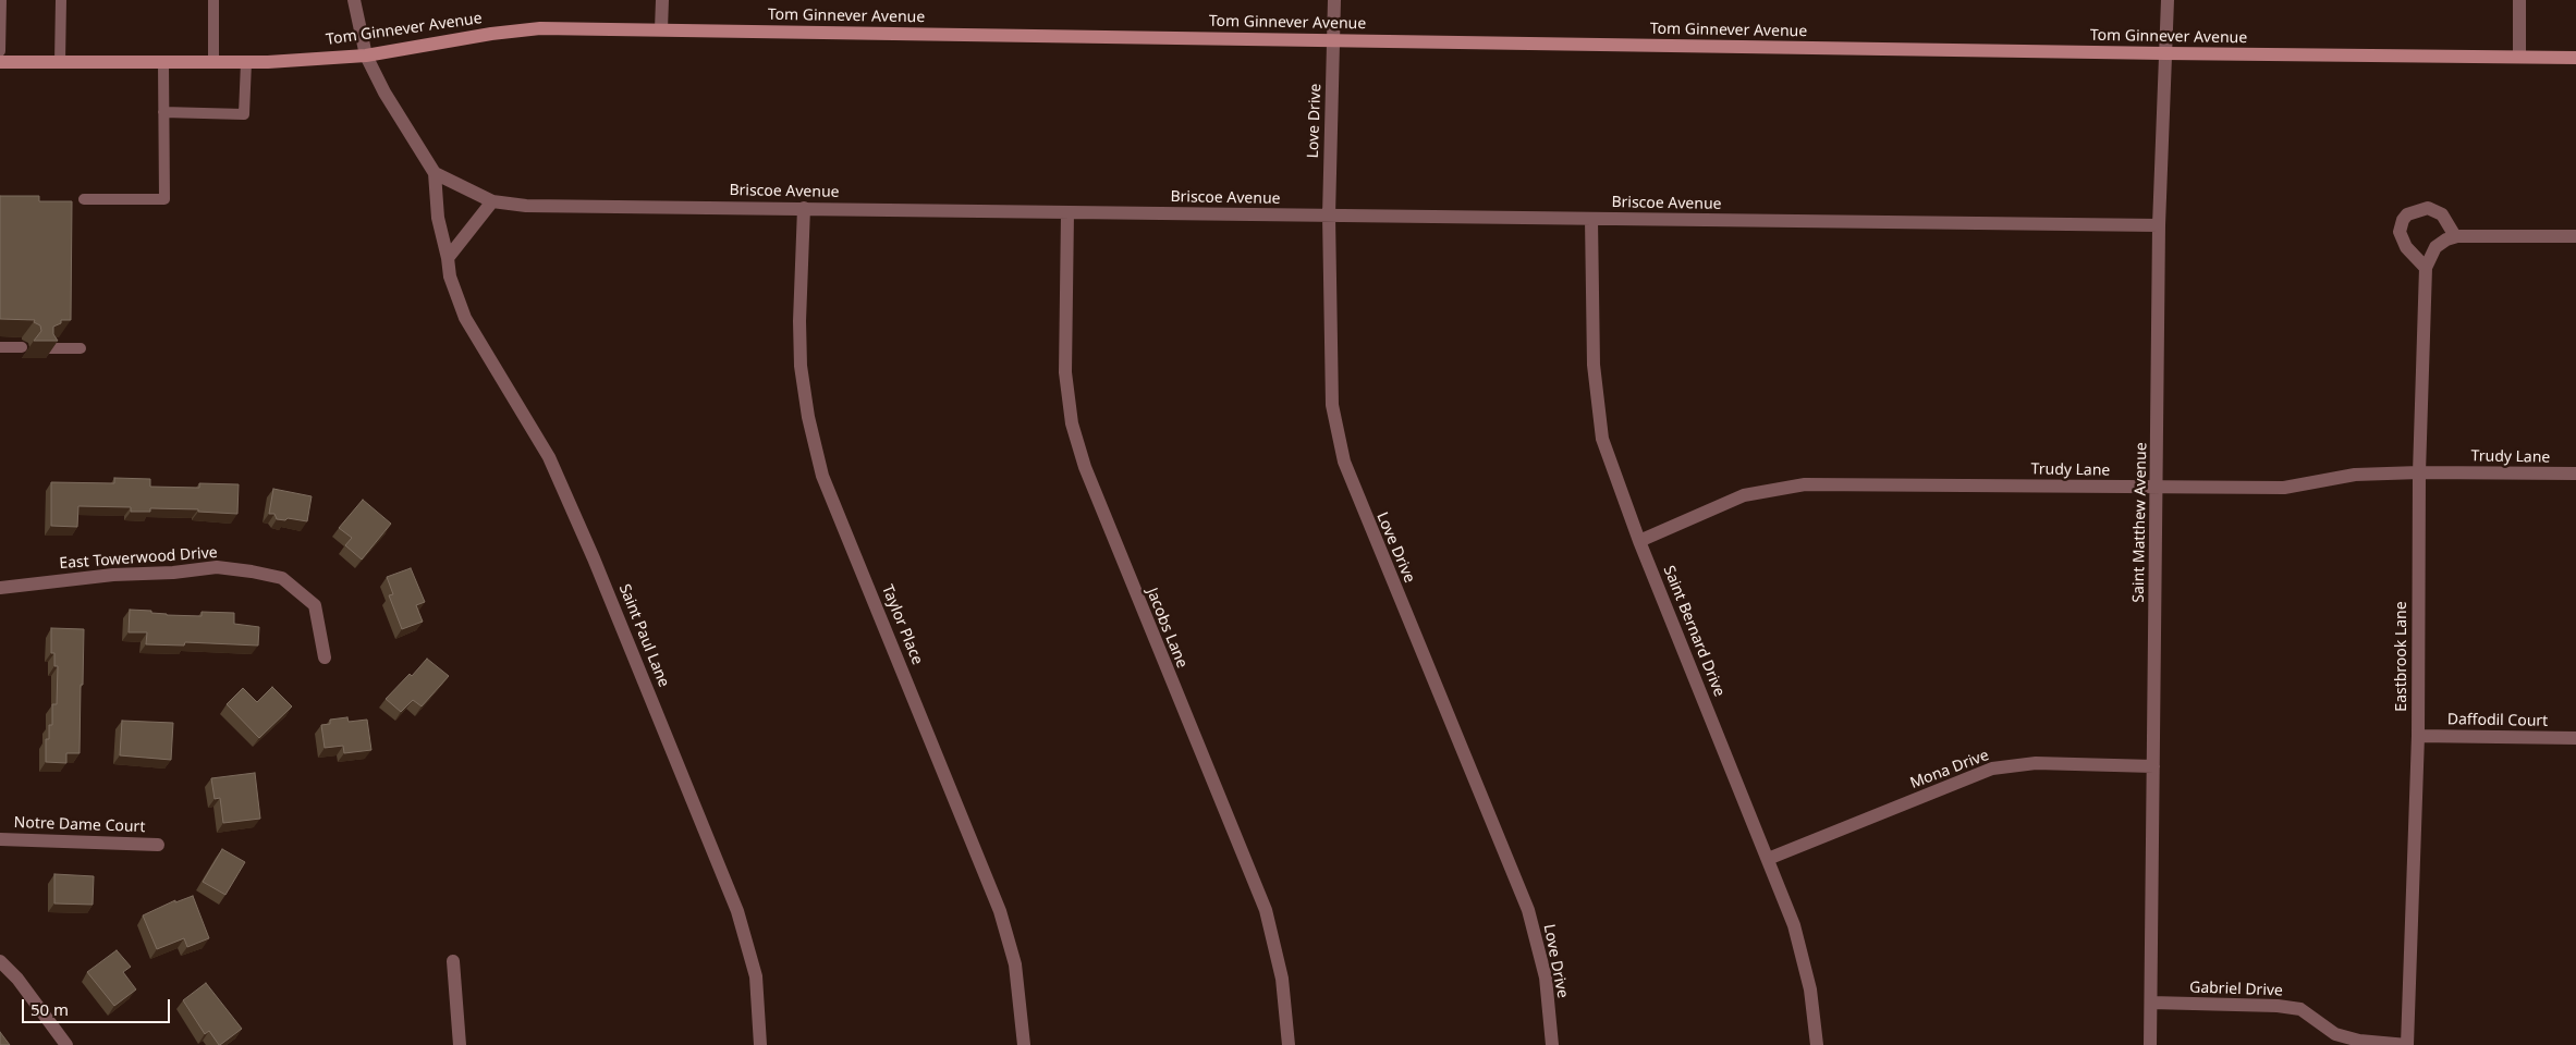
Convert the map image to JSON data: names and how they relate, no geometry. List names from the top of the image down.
{
  "streets": {
    "main road": ["Tom Ginnever Avenue"],
    "street": [
      "Love Drive",
      "Briscoe Avenue",
      "Trudy Lane",
      "Saint Matthew Avenue",
      "East Towerwood Drive",
      "Taylor Place",
      "Jacobs Lane",
      "Saint Bernard Drive",
      "Saint Paul Lane",
      "Eastbrook Lane",
      "Daffodil Court",
      "Mona Drive",
      "Notre Dame Court",
      "Gabriel Drive"
    ]
  },
  "crossings": [
    ["Tom Ginnever Avenue", "Love Drive"],
    ["Tom Ginnever Avenue", "Saint Matthew Avenue"],
    ["Love Drive", "Briscoe Avenue"],
    ["Briscoe Avenue", "Saint Matthew Avenue"],
    ["Briscoe Avenue", "Taylor Place"],
    ["Briscoe Avenue", "Jacobs Lane"],
    ["Briscoe Avenue", "Saint Bernard Drive"],
    ["Briscoe Avenue", "Saint Paul Lane"],
    ["Trudy Lane", "Saint Matthew Avenue"],
    ["Trudy Lane", "Saint Bernard Drive"],
    ["Trudy Lane", "Eastbrook Lane"],
    ["Saint Matthew Avenue", "Mona Drive"],
    ["Saint Matthew Avenue", "Gabriel Drive"],
    ["Saint Bernard Drive", "Mona Drive"],
    ["Eastbrook Lane", "Daffodil Court"],
    ["Eastbrook Lane", "Gabriel Drive"]
  ],
  "scale_bar": "50 m"
}
